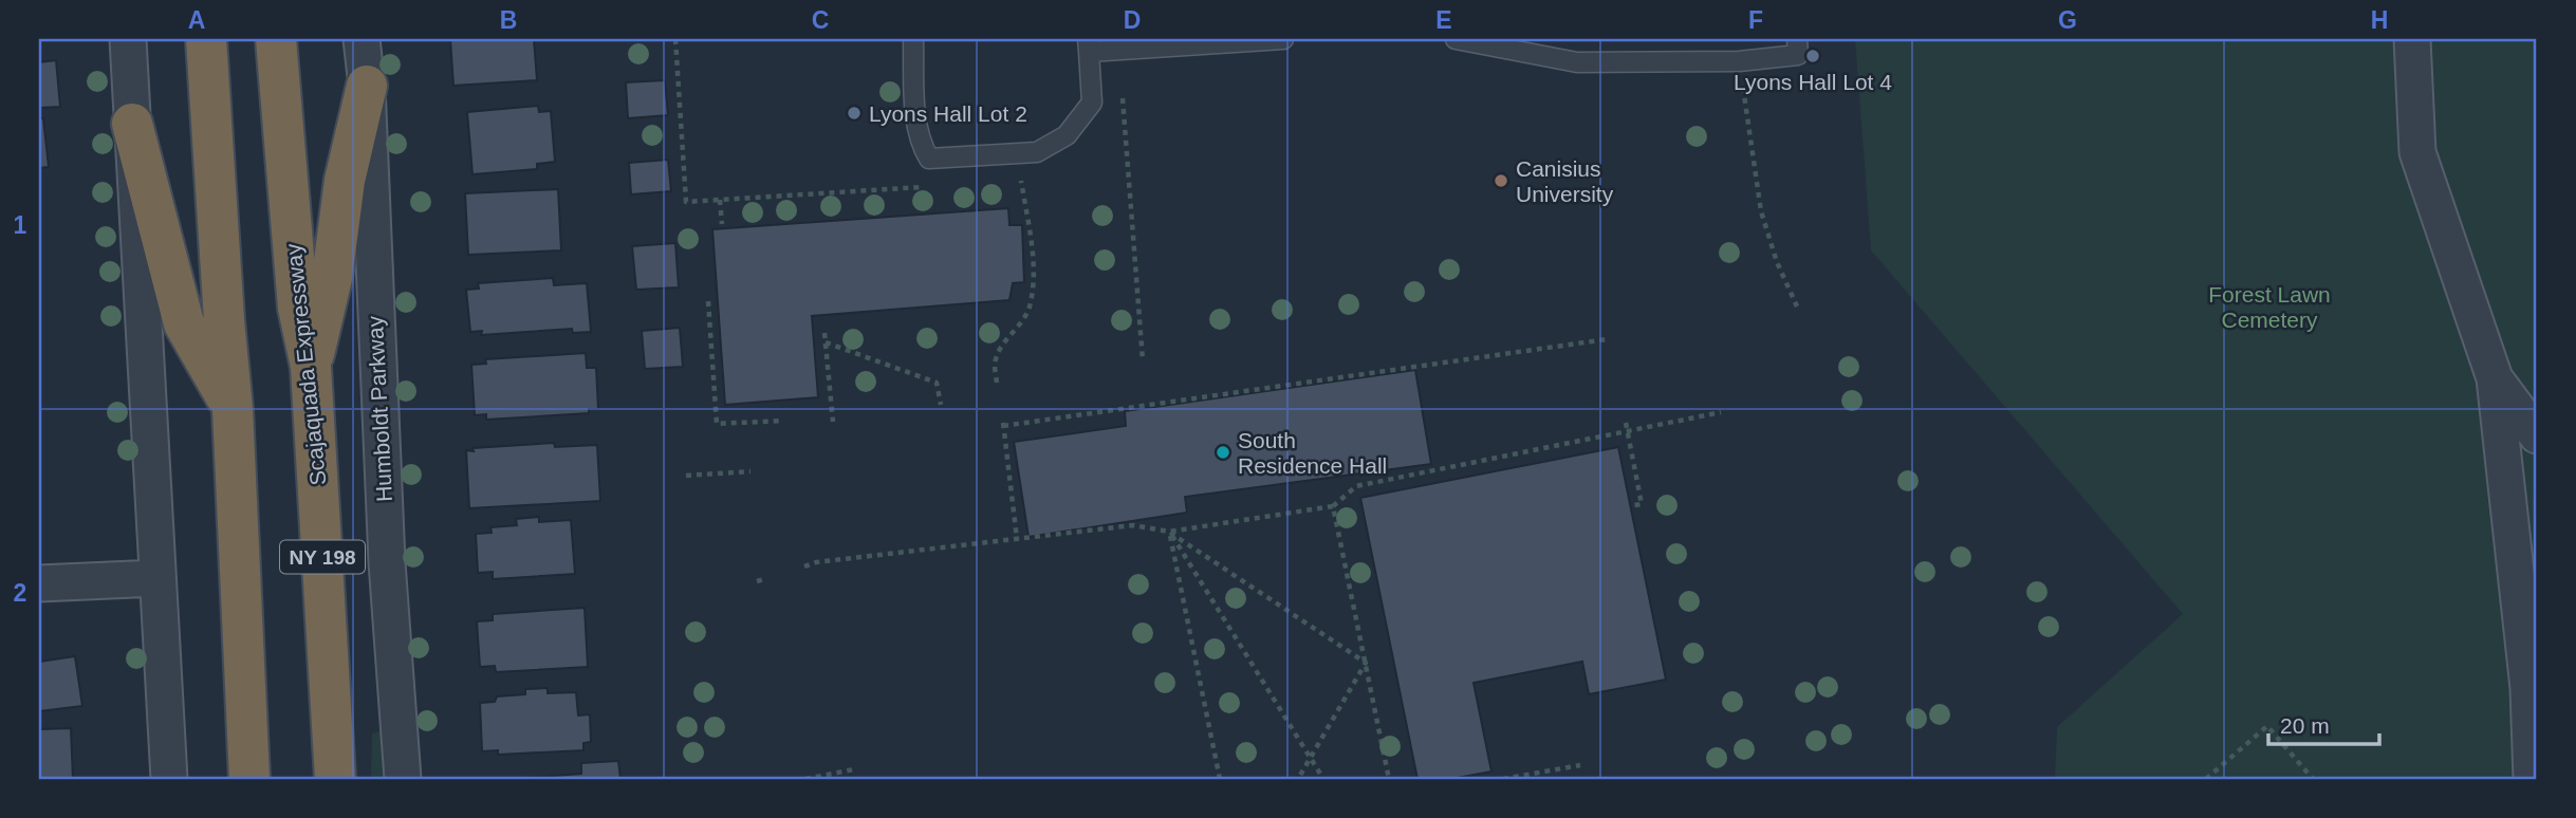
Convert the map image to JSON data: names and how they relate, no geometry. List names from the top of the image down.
{
  "streets": {
    "highway": ["Scajaquada Expressway", "NY 198"],
    "street": ["Humboldt Parkway"]
  },
  "parks": ["Forest Lawn Cemetery"],
  "places": [
    "Lyons Hall Lot 4",
    "Lyons Hall Lot 2",
    "Canisius University",
    "South Residence Hall"
  ],
  "scale_bar": "20 m",
  "grid": {
    "columns": [
      "A",
      "B",
      "C",
      "D",
      "E",
      "F",
      "G",
      "H"
    ],
    "rows": ["1", "2"]
  }
}
